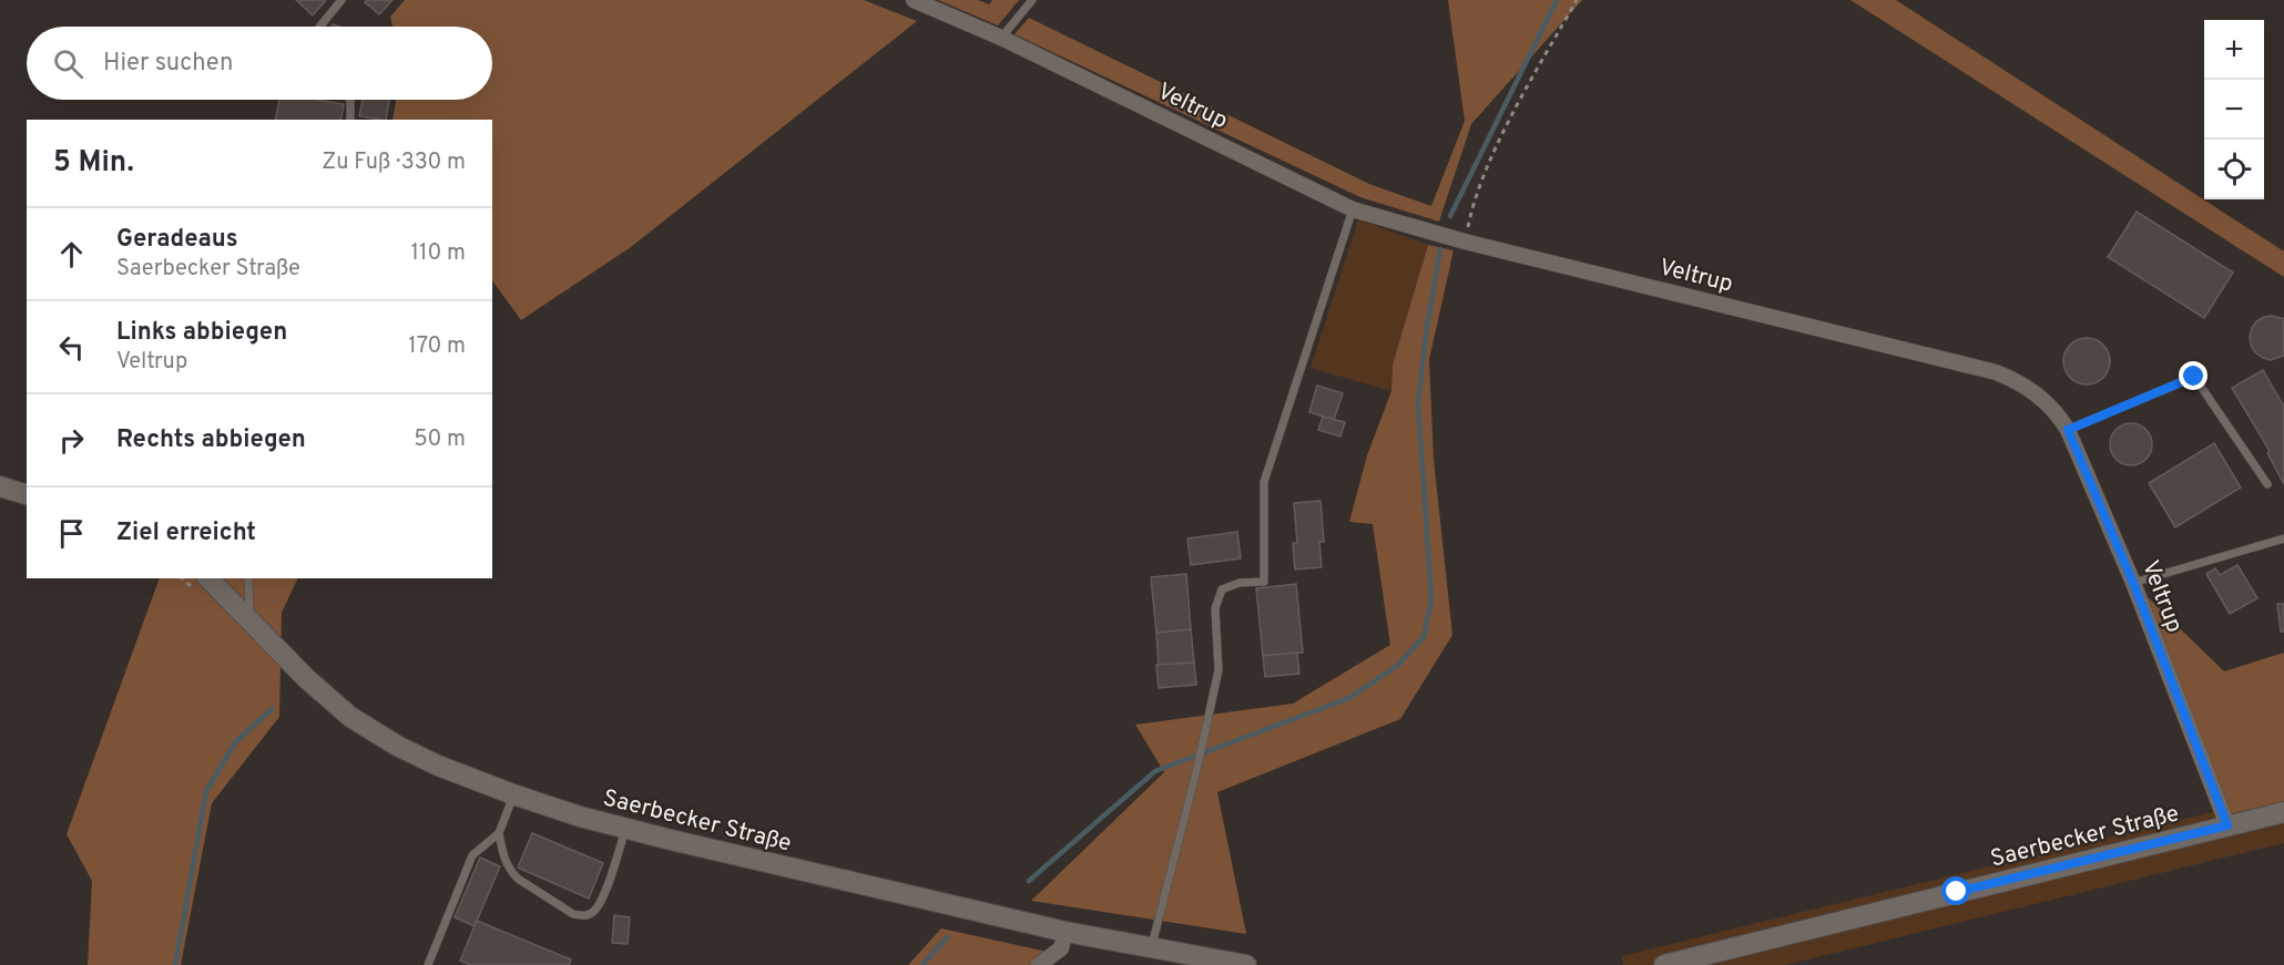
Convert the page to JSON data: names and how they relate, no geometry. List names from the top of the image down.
{
  "streets": {
    "main road": ["Saerbecker Straße"],
    "street": ["Veltrup"]
  },
  "crossings": [
    ["Veltrup", "Saerbecker Straße"]
  ],
  "page": {
    "map_buttons": ["+", "−"],
    "search": "Hier suchen",
    "heading": ["5 Min.", "Zu Fuß · 330 m"],
    "list": [
      ["Geradeaus", "Saerbecker Straße", "110 m"],
      ["Links abbiegen", "Veltrup", "170 m"],
      ["Rechts abbiegen", "50 m"],
      "Ziel erreicht"
    ]
  }
}
